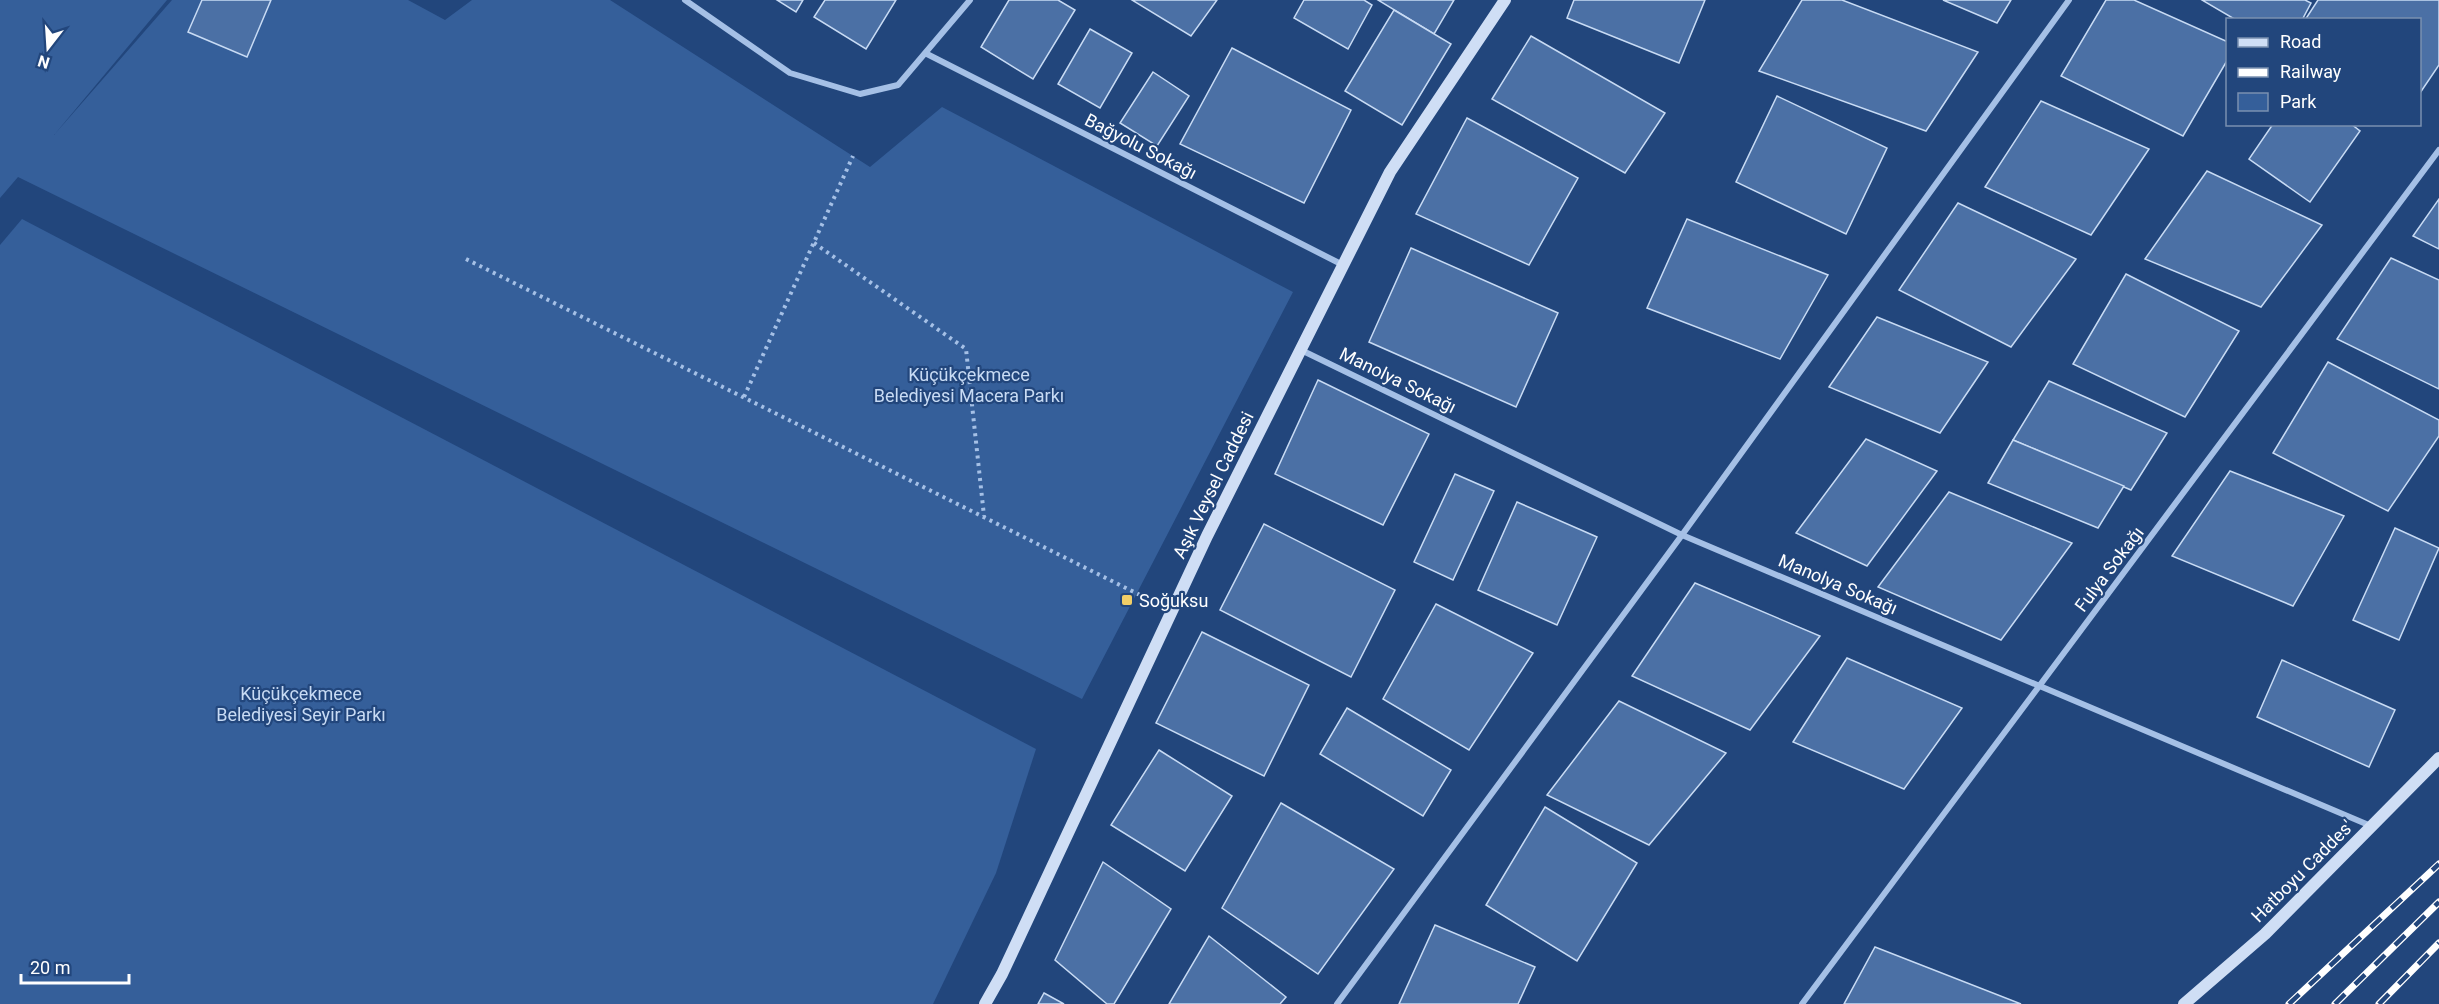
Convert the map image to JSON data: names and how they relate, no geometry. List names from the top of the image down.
{
  "streets": {
    "main road": ["Aşık Veysel Caddesi", "Hatboyu Caddes'"],
    "street": ["Bağyolu Sokağı", "Manolya Sokağı", "Fulya Sokağı"]
  },
  "crossings": [
    ["Bağyolu Sokağı", "Aşık Veysel Caddesi"],
    ["Manolya Sokağı", "Aşık Veysel Caddesi"],
    ["Manolya Sokağı", "Fulya Sokağı"],
    ["Manolya Sokağı", "Hatboyu Caddes'"]
  ],
  "parks": ["Küçükçekmece Belediyesi Macera Parkı", "Küçükçekmece Belediyesi Seyir Parkı"],
  "places": {
    "transit": ["Soğuksu"]
  },
  "legend": ["Road", "Railway", "Park"],
  "scale_bar": "20 m",
  "north": "bottom"
}
